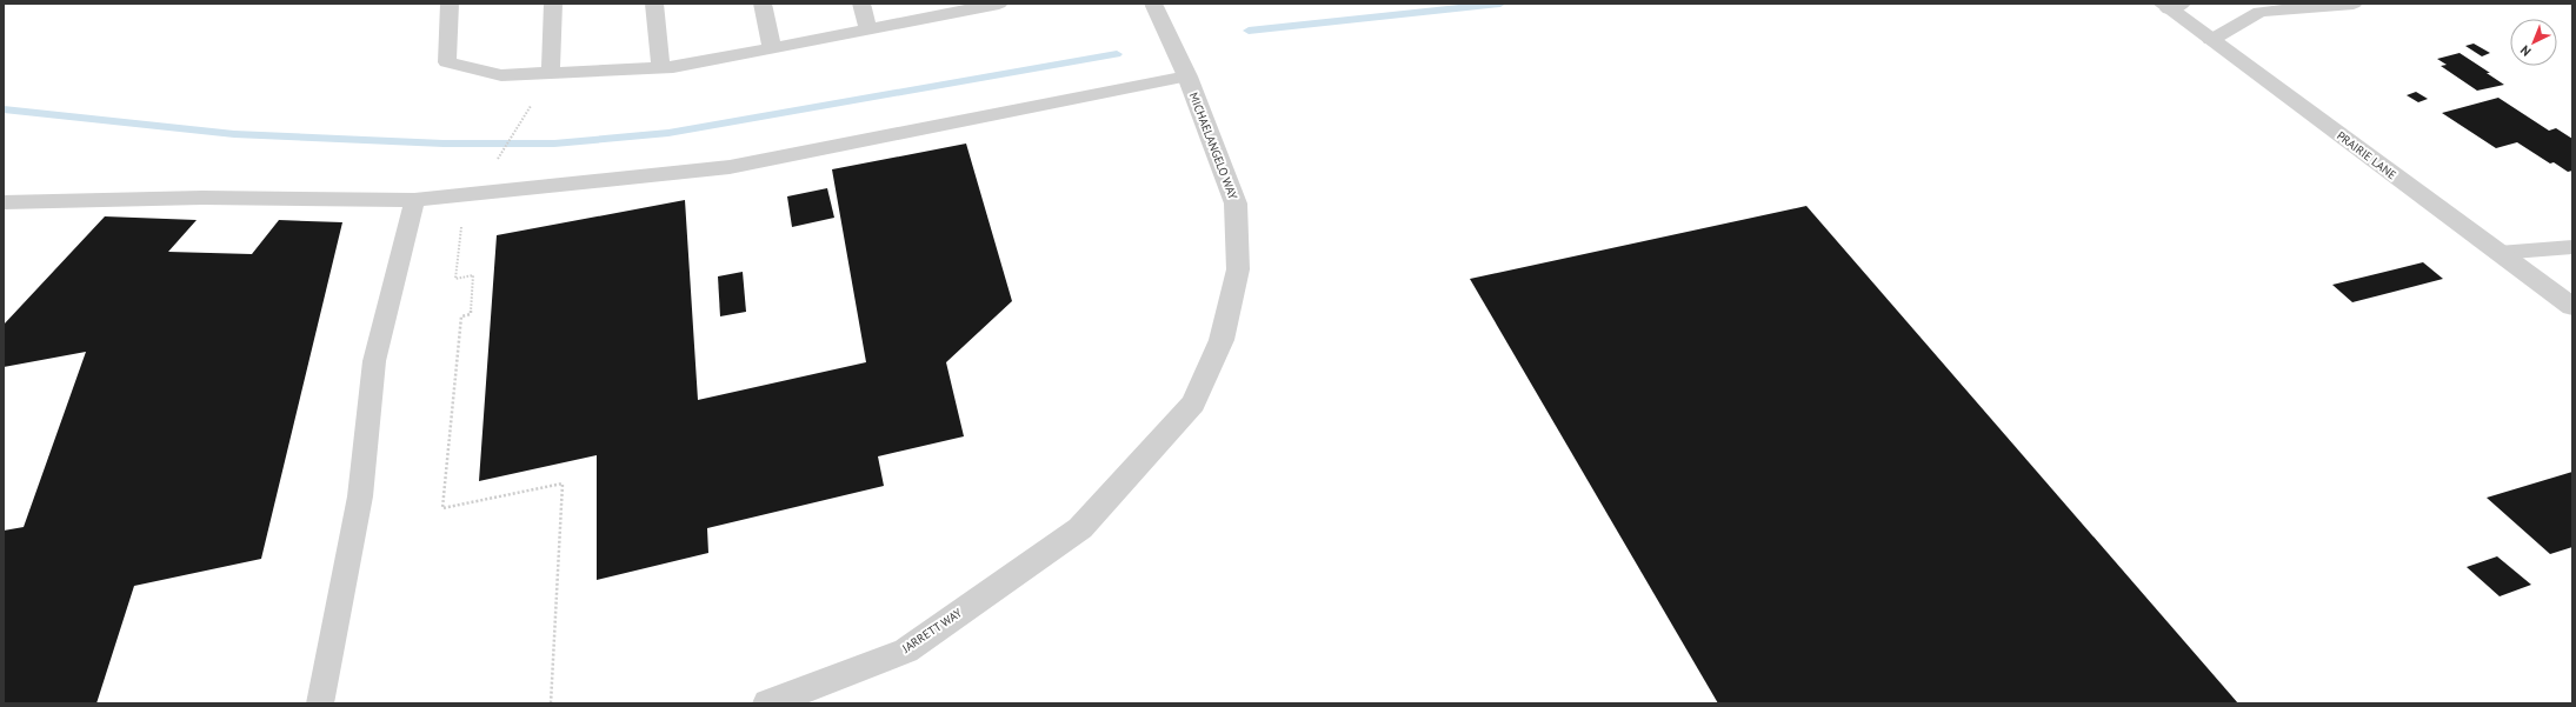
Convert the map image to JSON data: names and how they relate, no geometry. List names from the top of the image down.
{
  "streets": {
    "street": ["MICHAELANGELO WAY", "PRAIRIE LANE", "JARRETT WAY"]
  },
  "crossings": [
    ["MICHAELANGELO WAY", "JARRETT WAY"]
  ],
  "north": "bottom left"
}
